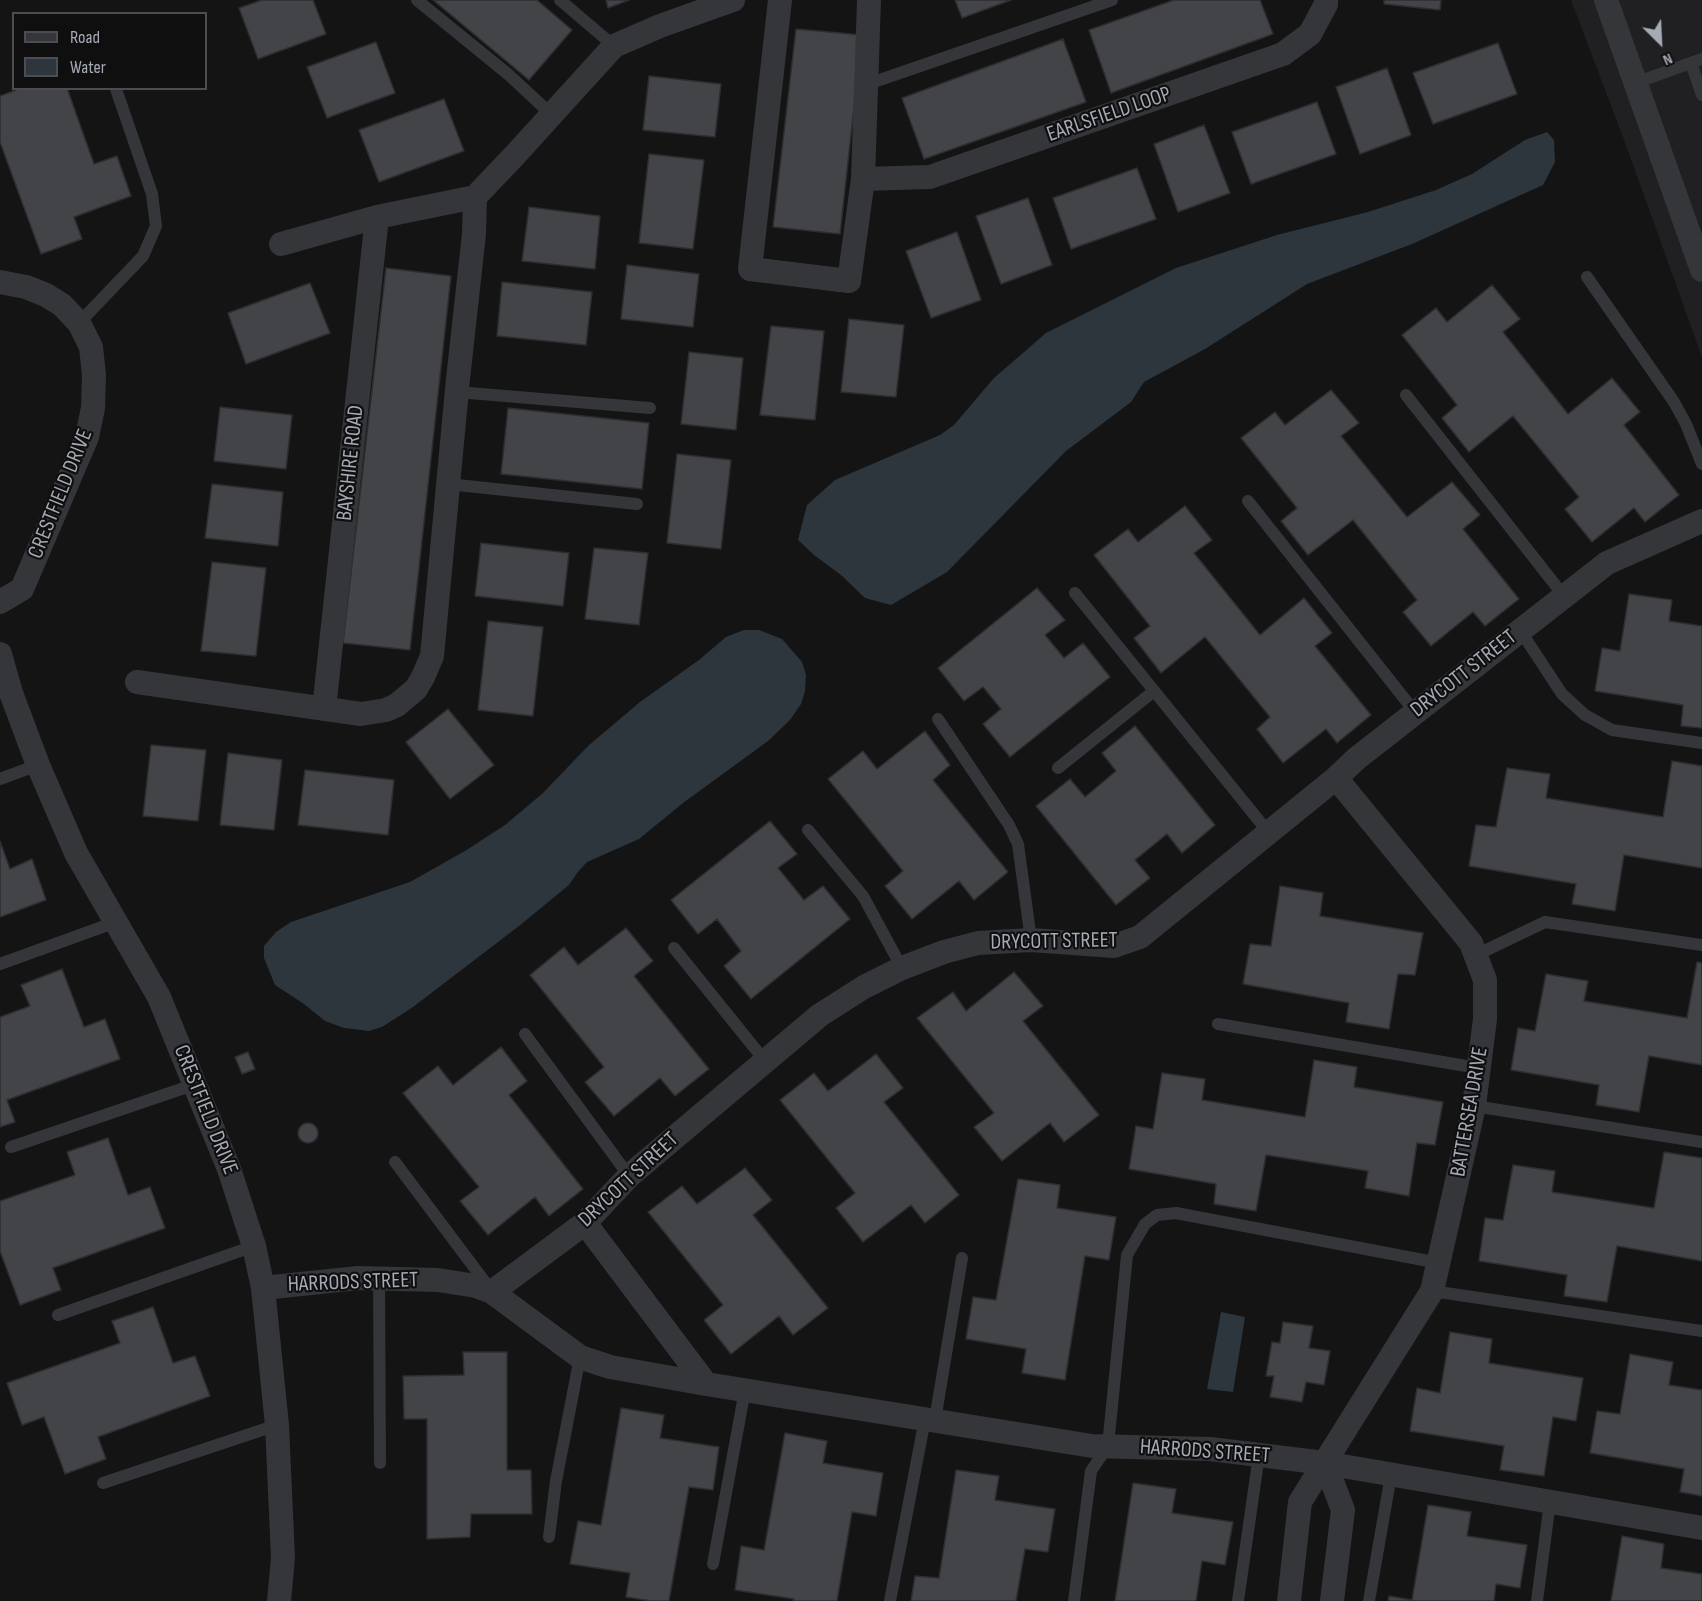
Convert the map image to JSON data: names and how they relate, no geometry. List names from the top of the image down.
{
  "streets": {
    "street": [
      "EARLSFIELD LOOP",
      "BAYSHIRE ROAD",
      "CRESTFIELD DRIVE",
      "DRYCOTT STREET",
      "BATTERSEA DRIVE",
      "HARRODS STREET"
    ]
  },
  "crossings": [
    ["CRESTFIELD DRIVE", "HARRODS STREET"],
    ["DRYCOTT STREET", "BATTERSEA DRIVE"],
    ["DRYCOTT STREET", "HARRODS STREET"],
    ["BATTERSEA DRIVE", "HARRODS STREET"]
  ],
  "legend": ["Road", "Water"],
  "north": "bottom right"
}
